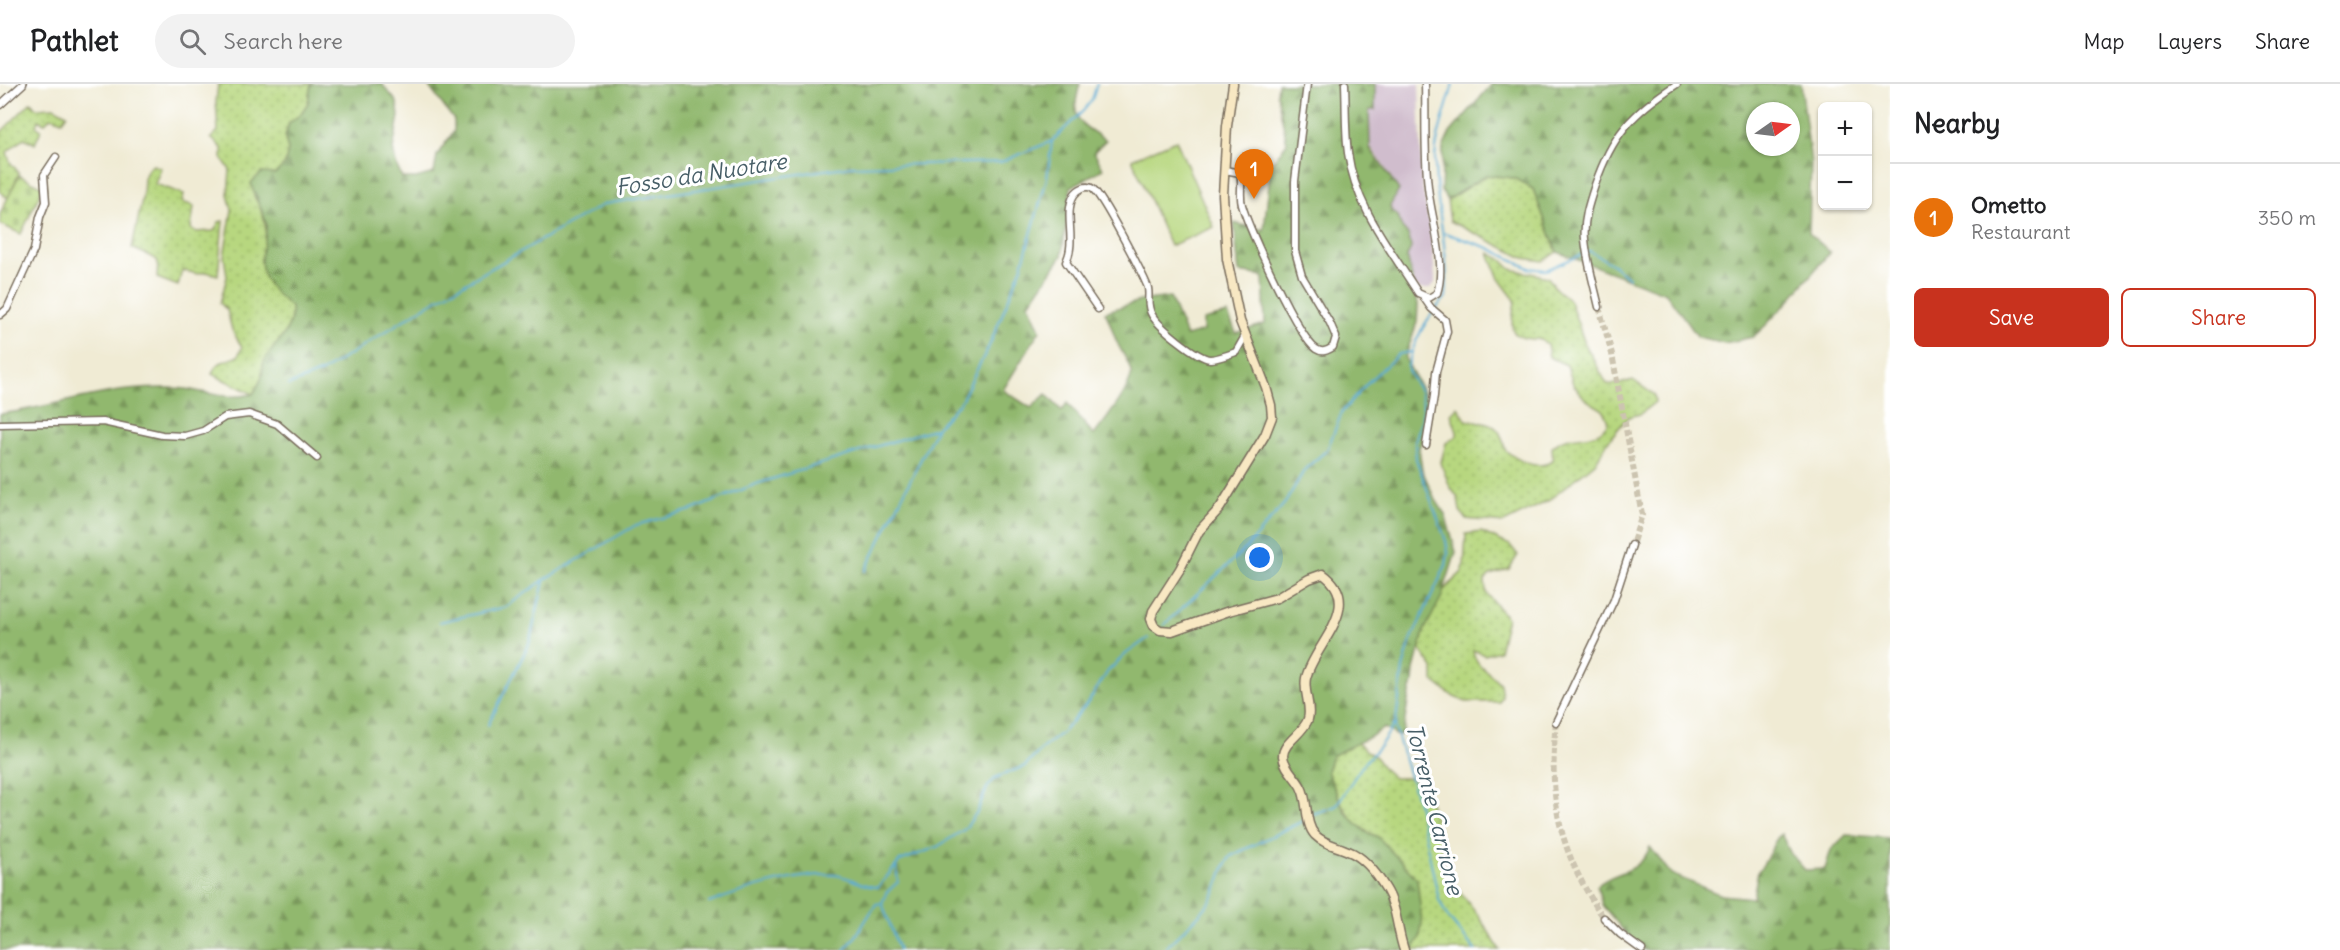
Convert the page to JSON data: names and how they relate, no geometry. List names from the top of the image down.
{
  "water": ["Fosso da Nuotare", "Torrente Carrione"],
  "north": "right",
  "page": {
    "header": "Pathlet",
    "search": "Search here",
    "nav": ["Map", "Layers", "Share"],
    "heading": "Nearby",
    "map_buttons": ["+", "−"],
    "pins": "1",
    "list": [
      {
        "mark": "1",
        "name": "Ometto",
        "note": "Restaurant",
        "value": "350 m"
      }
    ],
    "buttons": ["Save", "Share"]
  }
}
